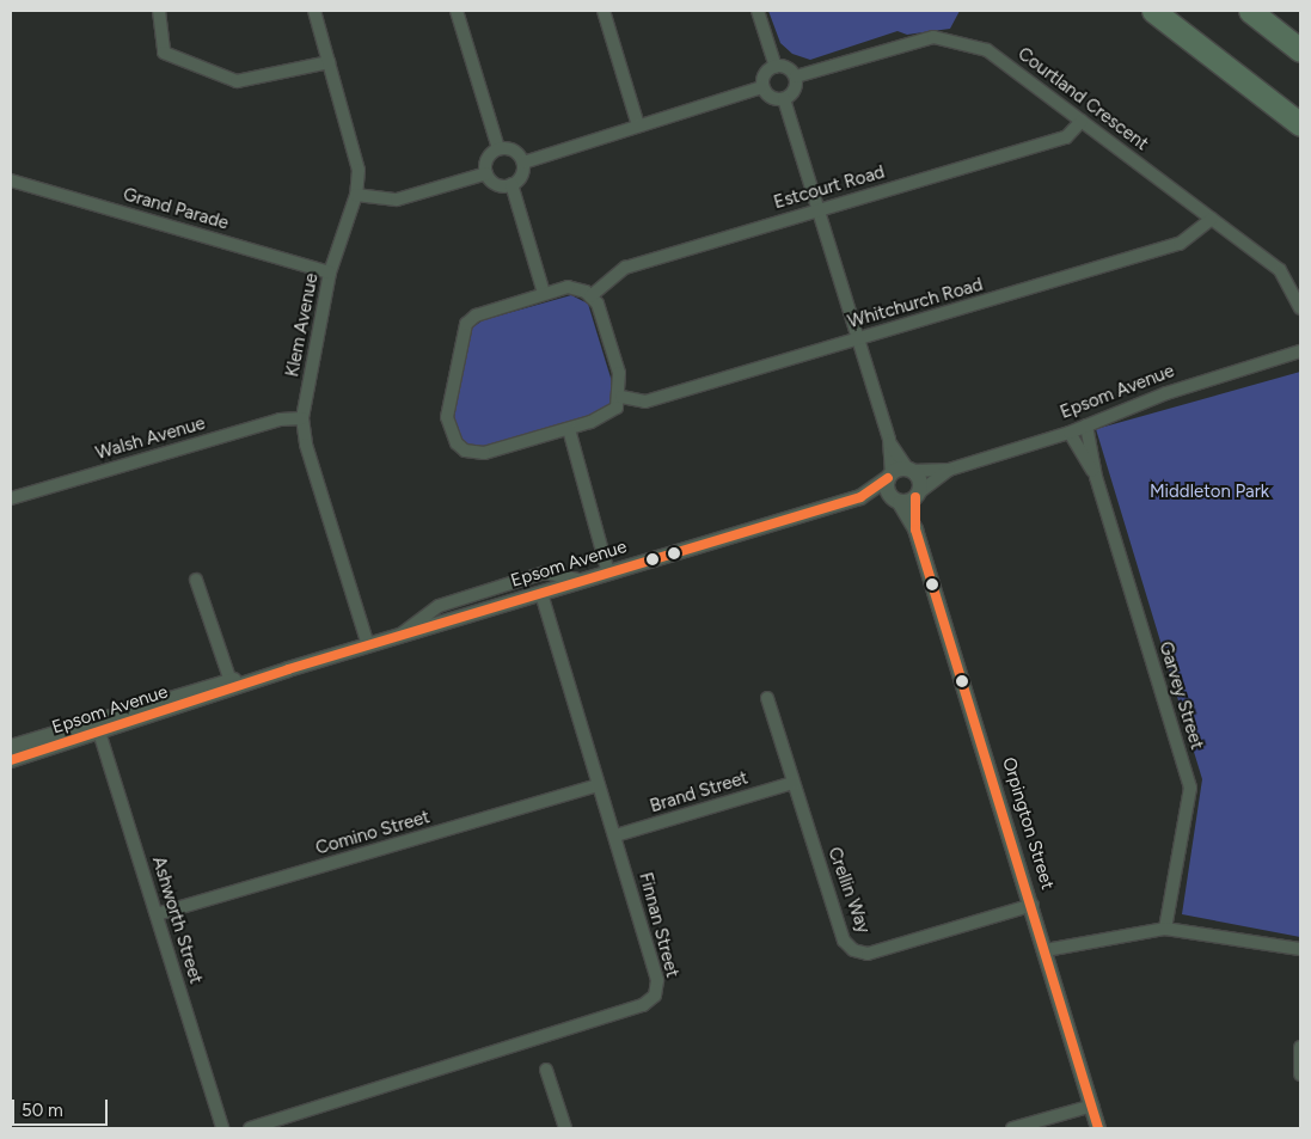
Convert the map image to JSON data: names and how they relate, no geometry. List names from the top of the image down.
{
  "streets": {
    "street": [
      "Courtland Crescent",
      "Estcourt Road",
      "Grand Parade",
      "Whitchurch Road",
      "Klem Avenue",
      "Epsom Avenue",
      "Walsh Avenue",
      "Garvey Street",
      "Brand Street",
      "Orpington Street",
      "Comino Street",
      "Crellin Way",
      "Ashworth Street",
      "Finnan Street"
    ]
  },
  "crossings": [
    ["Courtland Crescent", "Estcourt Road"],
    ["Courtland Crescent", "Whitchurch Road"],
    ["Estcourt Road", "Whitchurch Road"],
    ["Grand Parade", "Klem Avenue"],
    ["Klem Avenue", "Epsom Avenue"],
    ["Klem Avenue", "Walsh Avenue"],
    ["Epsom Avenue", "Garvey Street"],
    ["Epsom Avenue", "Orpington Street"],
    ["Epsom Avenue", "Ashworth Street"],
    ["Epsom Avenue", "Finnan Street"],
    ["Brand Street", "Crellin Way"],
    ["Brand Street", "Finnan Street"],
    ["Orpington Street", "Crellin Way"],
    ["Comino Street", "Ashworth Street"],
    ["Comino Street", "Finnan Street"]
  ],
  "parks": ["Middleton Park"],
  "scale_bar": "50 m"
}
